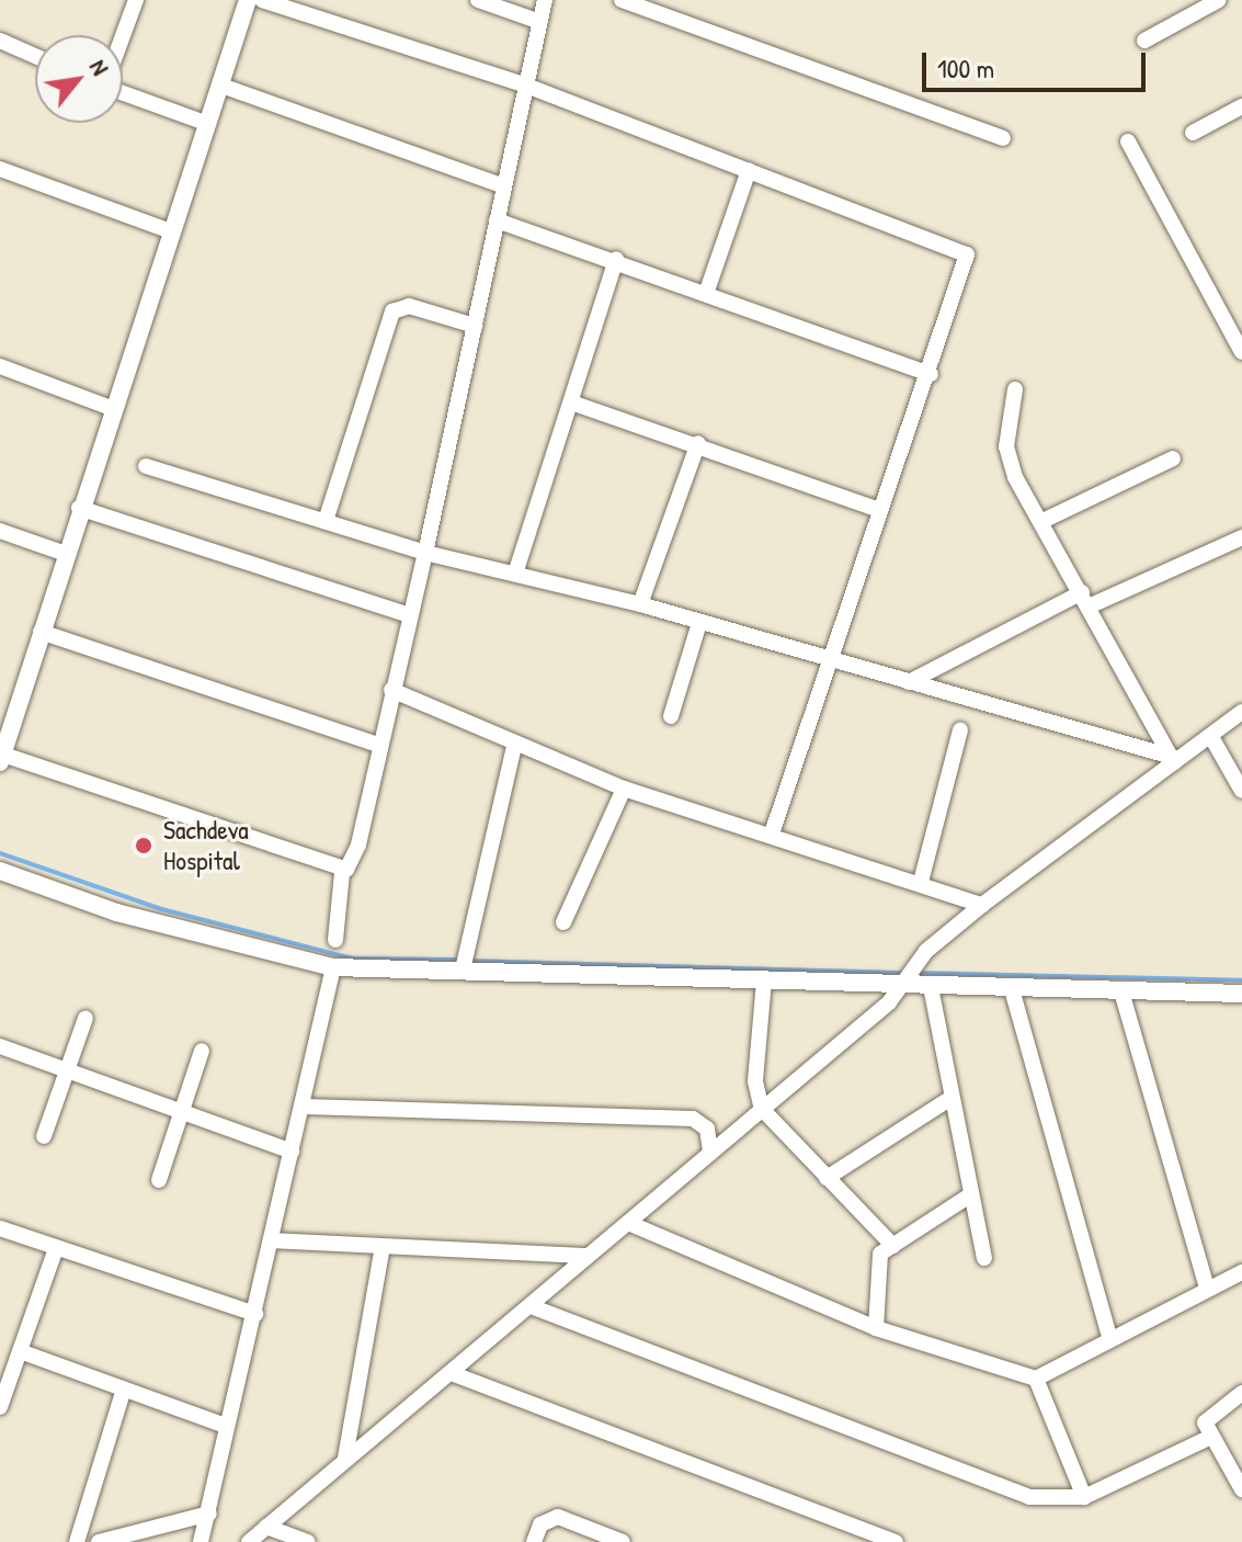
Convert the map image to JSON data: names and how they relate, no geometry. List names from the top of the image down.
{
  "places": ["Sachdeva Hospital"],
  "scale_bar": "100 m",
  "north": "top right"
}
